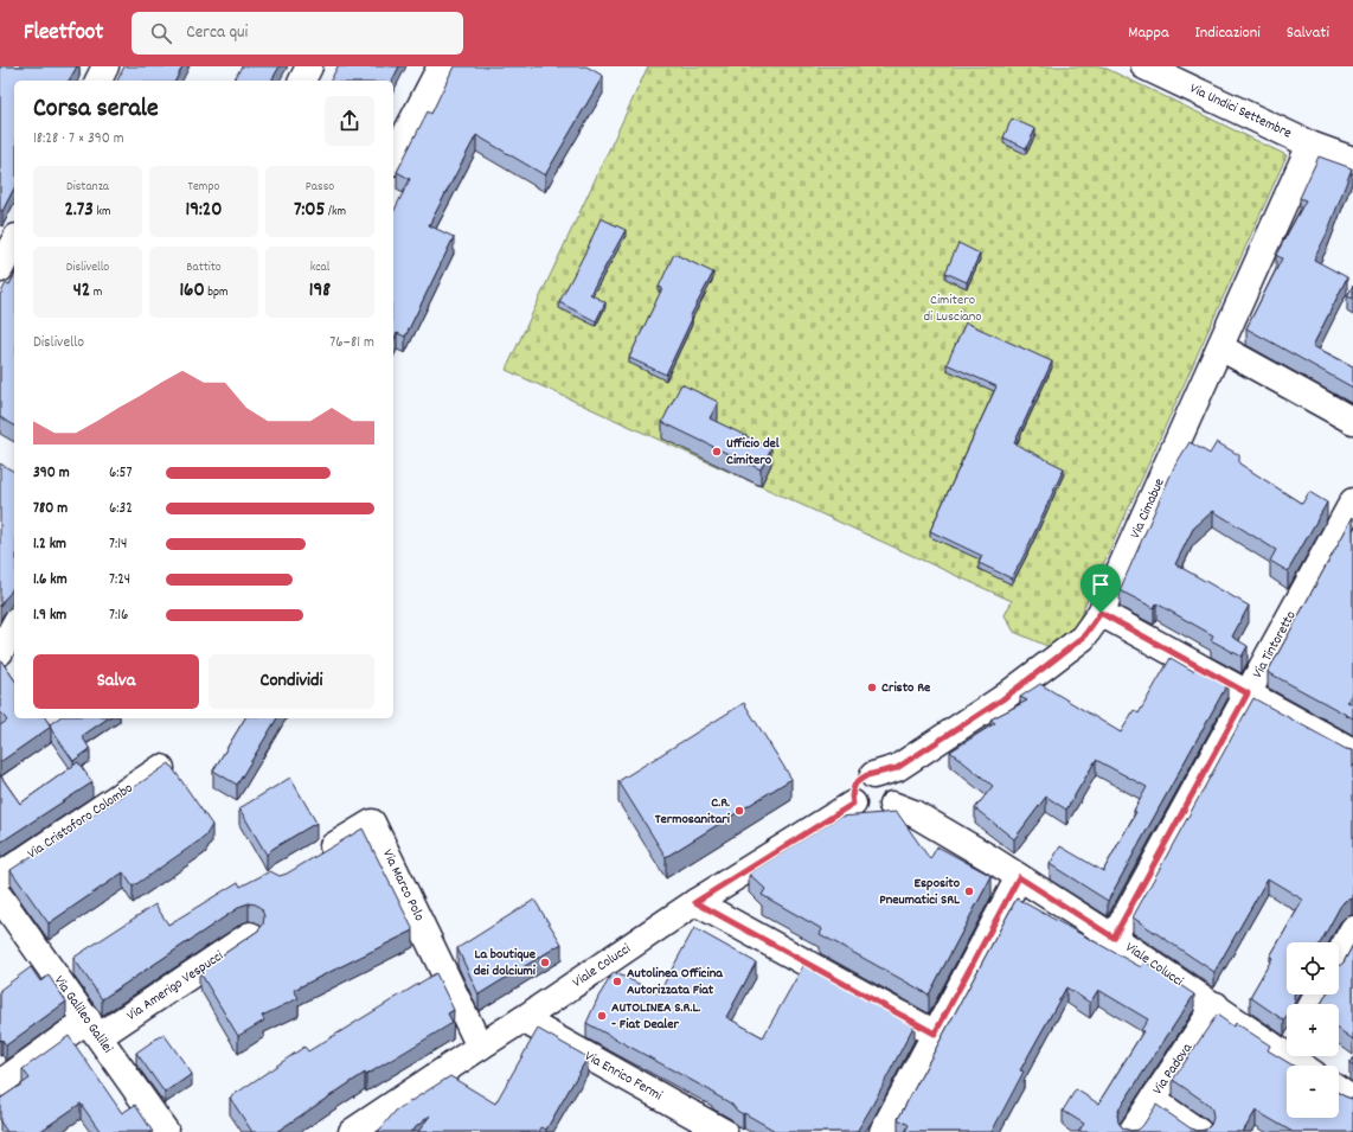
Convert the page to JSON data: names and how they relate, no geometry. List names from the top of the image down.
{
  "streets": {
    "street": [
      "Via Undici Settembre",
      "Via Cimabue",
      "Via Tintoretto",
      "Via Cristoforo Colombo",
      "Via Marco Polo",
      "Viale Colucci",
      "Via Amerigo Vespucci",
      "Via Galileo Galilei",
      "Via Padova",
      "Via Enrico Fermi"
    ]
  },
  "crossings": [
    ["Via Undici Settembre", "Via Cimabue"],
    ["Via Cimabue", "Viale Colucci"],
    ["Via Tintoretto", "Viale Colucci"],
    ["Via Marco Polo", "Viale Colucci"],
    ["Viale Colucci", "Via Padova"],
    ["Viale Colucci", "Via Enrico Fermi"],
    ["Via Amerigo Vespucci", "Via Galileo Galilei"]
  ],
  "parks": ["Cimitero di Lusciano"],
  "places": [
    "Ufficio del Cimitero",
    "Cristo Re",
    "C.R. Termosanitari",
    "Esposito Pneumatici SRL",
    "La boutique dei dolciumi",
    "Autolinea Officina Autorizzata Fiat",
    "AUTOLINEA S.R.L. - Fiat Dealer"
  ],
  "page": {
    "header": "Fleetfoot",
    "search": "Cerca qui",
    "nav": ["Mappa", "Indicazioni", "Salvati"],
    "heading": ["Corsa serale", "18:28 · 7 × 390 m"],
    "stats": [
      ["Distanza", "2.73 km"],
      ["Tempo", "19:20"],
      ["Passo", "7:05 /km"],
      ["Dislivello", "42 m"],
      ["Battito", "160 bpm"],
      ["kcal", "198"]
    ],
    "chart": ["Dislivello", "76–81 m"],
    "list": [
      {
        "name": "390 m",
        "note": "6:57"
      },
      {
        "name": "780 m",
        "note": "6:32"
      },
      {
        "name": "1.2 km",
        "note": "7:14"
      },
      {
        "name": "1.6 km",
        "note": "7:24"
      },
      {
        "name": "1.9 km",
        "note": "7:16"
      }
    ],
    "buttons": ["Salva", "Condividi"],
    "map_buttons": ["+", "−"]
  }
}
